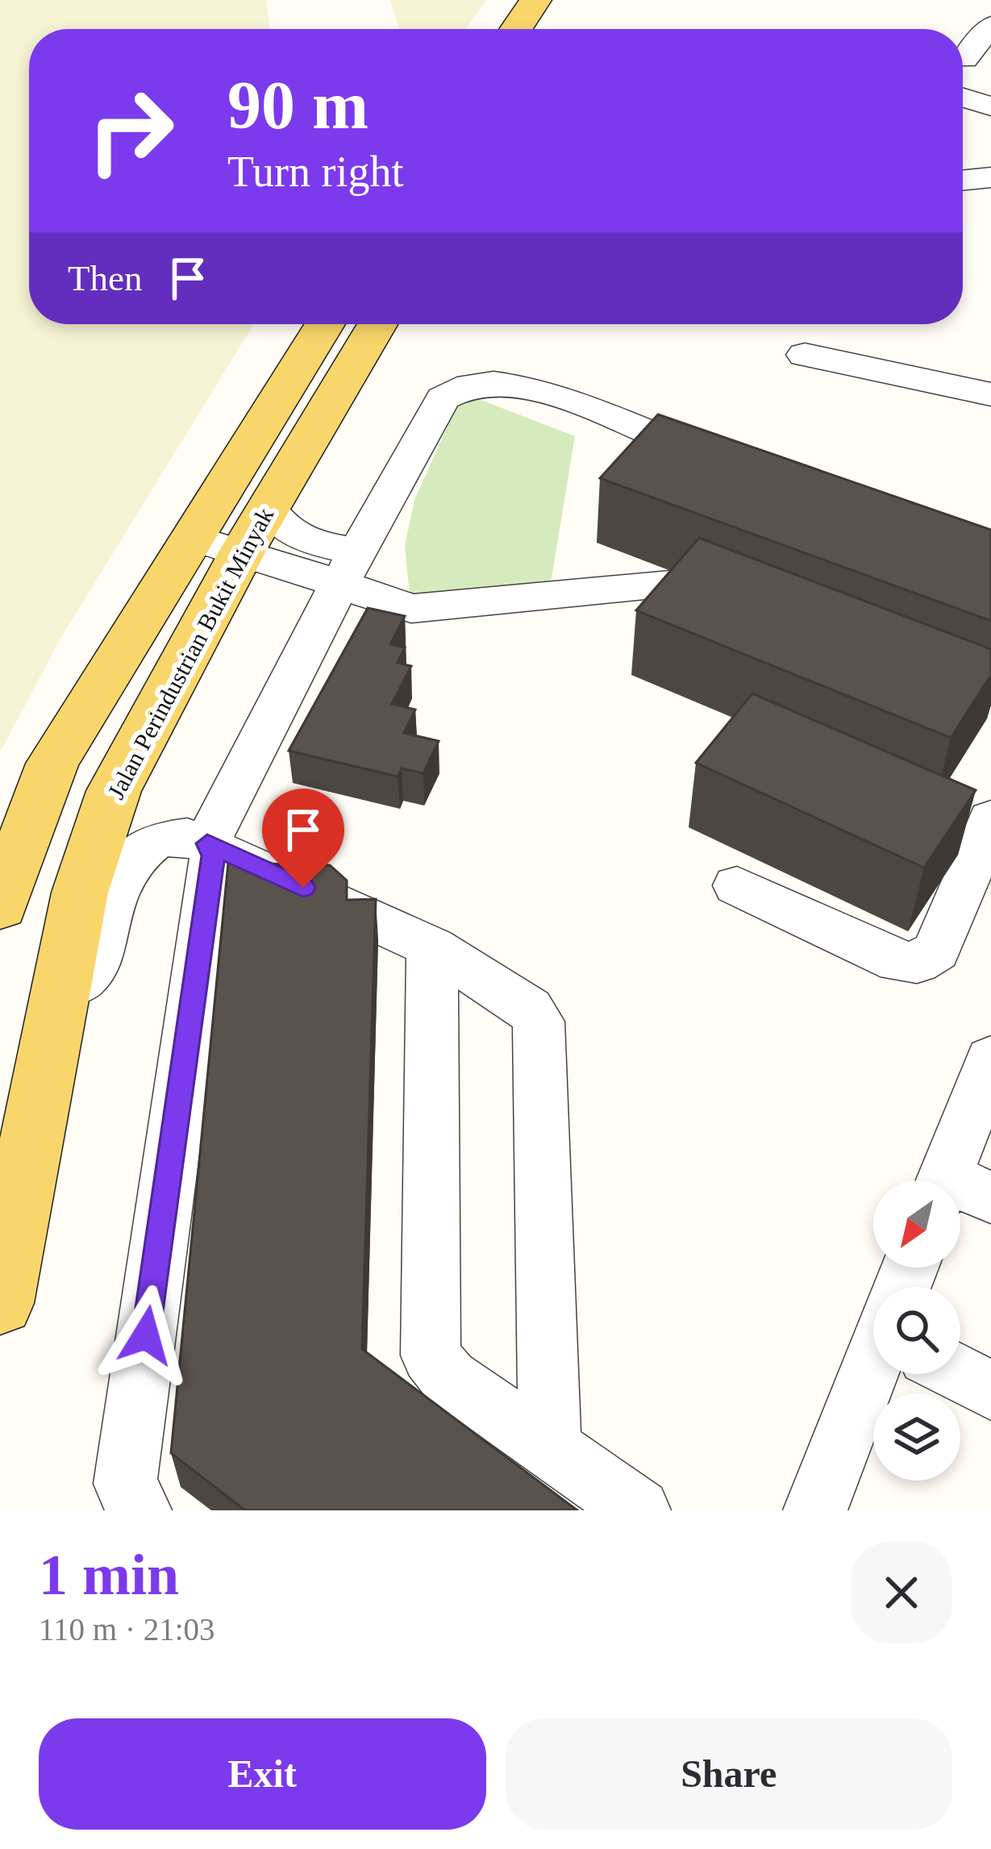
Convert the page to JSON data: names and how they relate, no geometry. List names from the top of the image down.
{
  "streets": {
    "main road": ["Jalan Perindustrian Bukit Minyak"]
  },
  "north": "bottom left",
  "page": {
    "turn": ["90 m", "Turn right"],
    "then": "Then",
    "heading": ["1 min", "110 m · 21:03"],
    "buttons": ["Exit", "Share"]
  }
}
